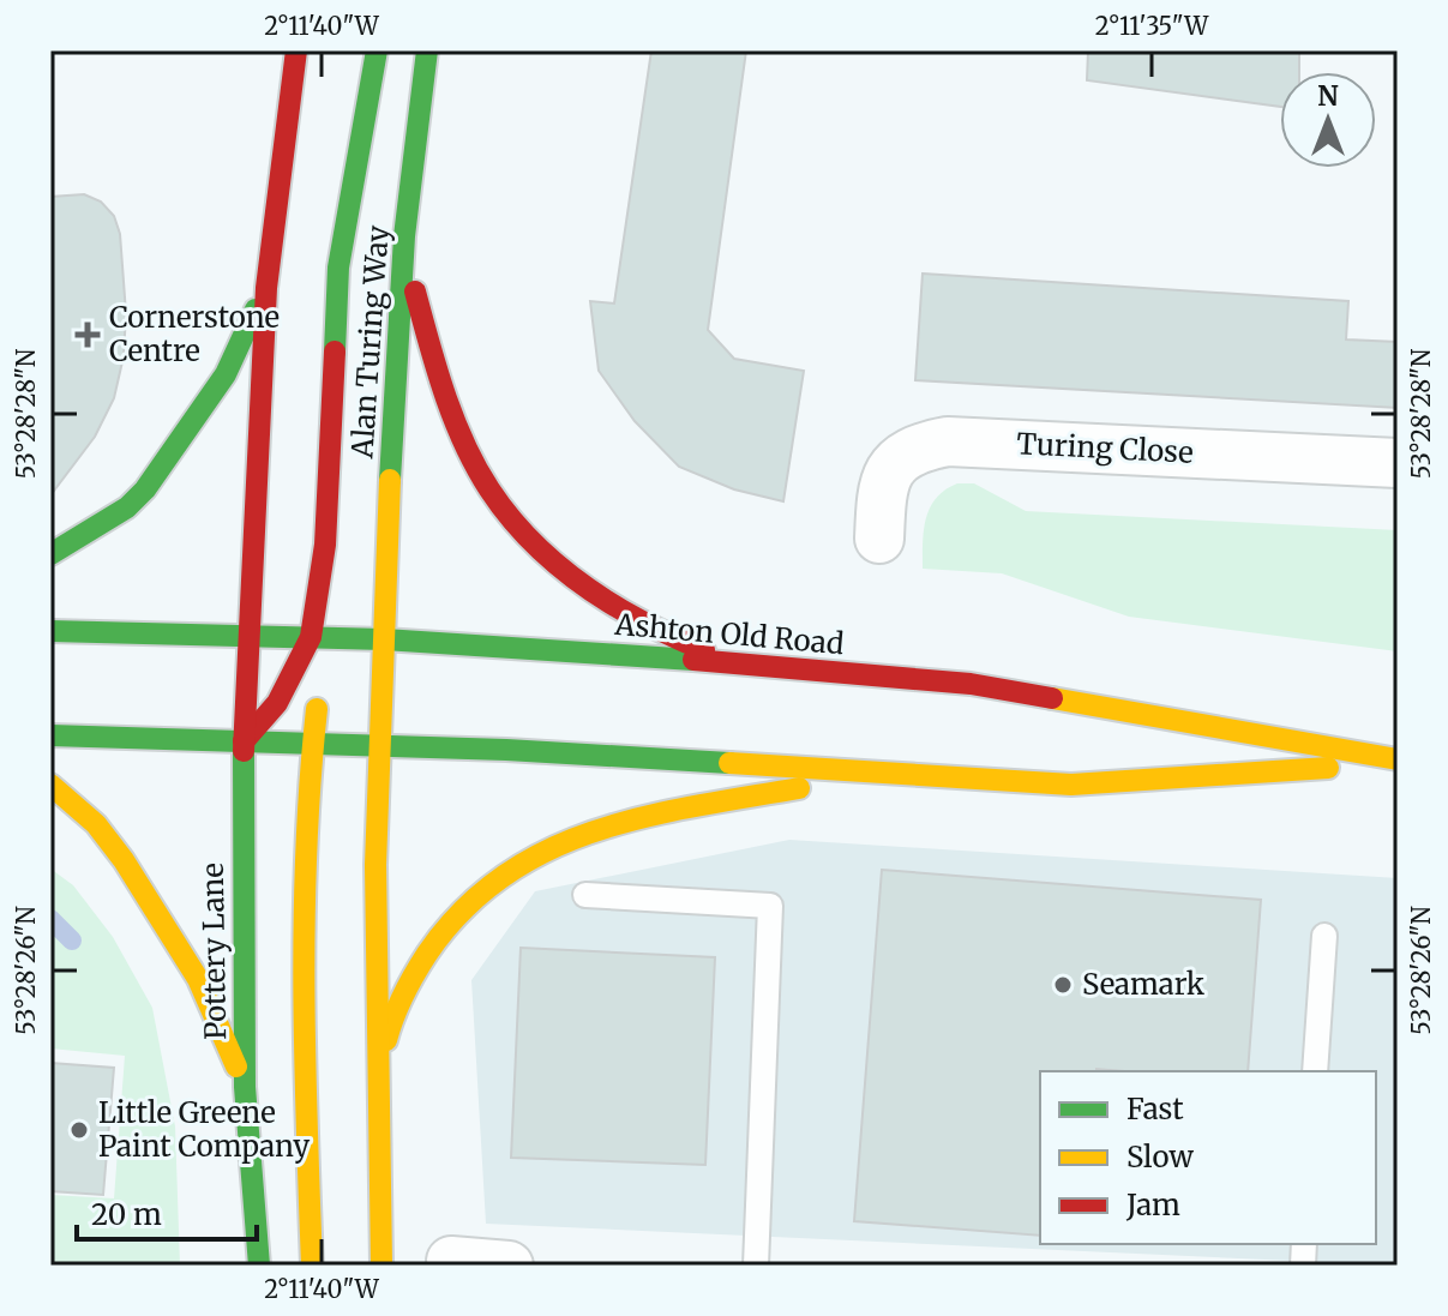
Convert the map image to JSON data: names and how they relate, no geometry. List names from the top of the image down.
{
  "streets": {
    "highway": ["Alan Turing Way", "Ashton Old Road", "Pottery Lane"],
    "street": ["Turing Close"]
  },
  "crossings": [
    ["Alan Turing Way", "Ashton Old Road"],
    ["Ashton Old Road", "Pottery Lane"]
  ],
  "places": {
    "health": ["Cornerstone Centre"],
    "other": ["Seamark", "Little Greene Paint Company"]
  },
  "legend": ["Fast", "Slow", "Jam"],
  "scale_bar": "20 m",
  "north": "top",
  "coordinates": [
    "2°11'40\"W",
    "2°11'35\"W",
    "53°28'28\"N",
    "53°28'26\"N"
  ]
}
